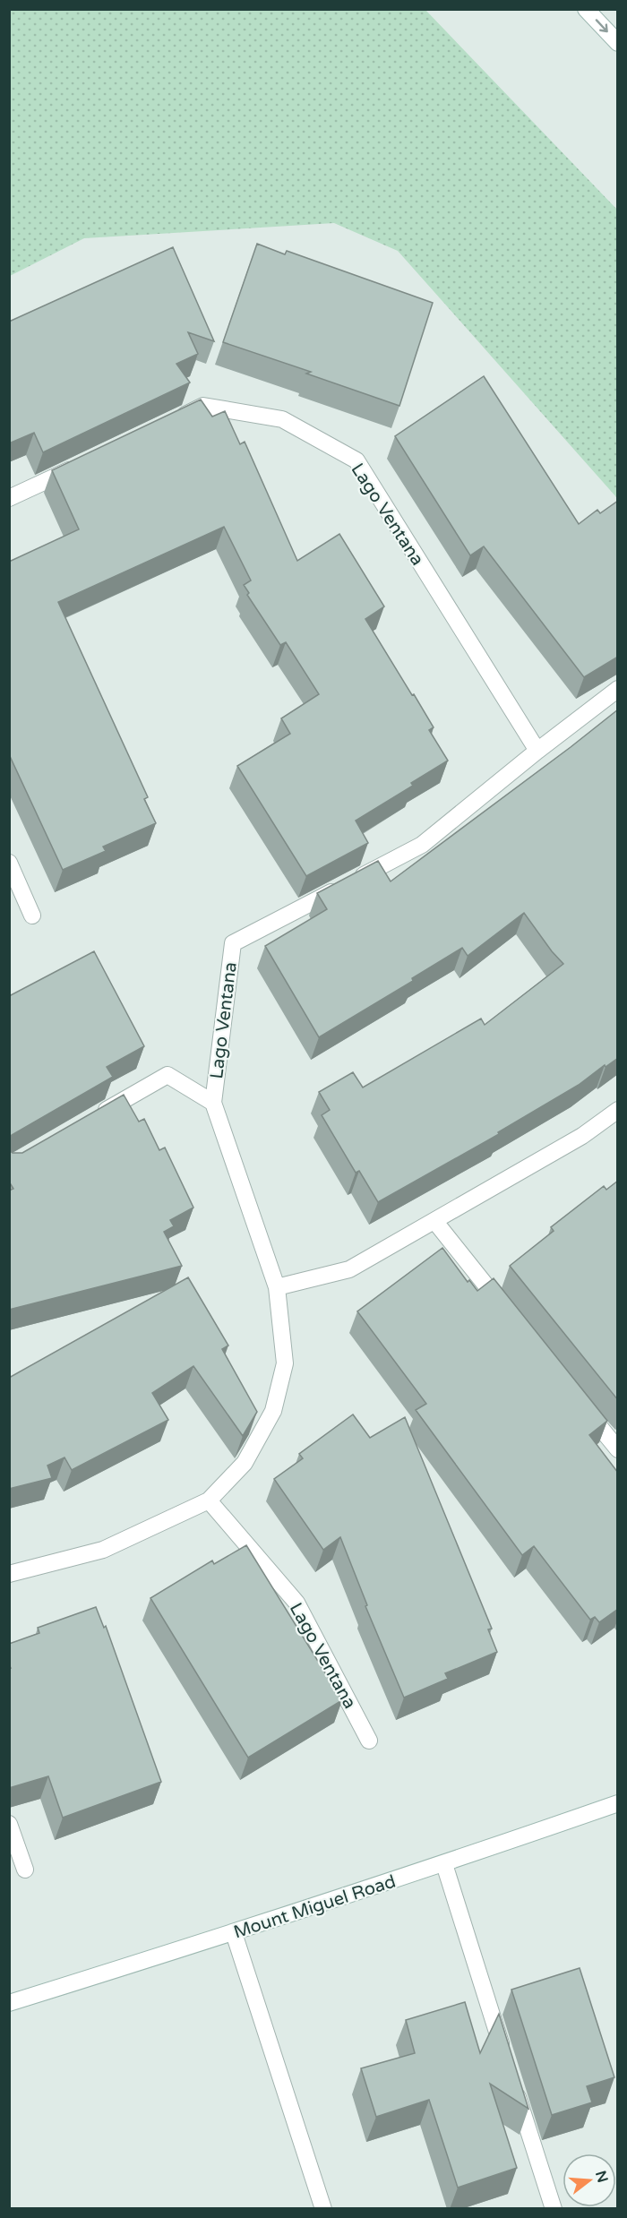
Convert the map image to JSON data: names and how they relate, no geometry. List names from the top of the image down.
{
  "streets": {
    "street": ["Lago Ventana", "Mount Miguel Road"]
  },
  "north": "right"
}
